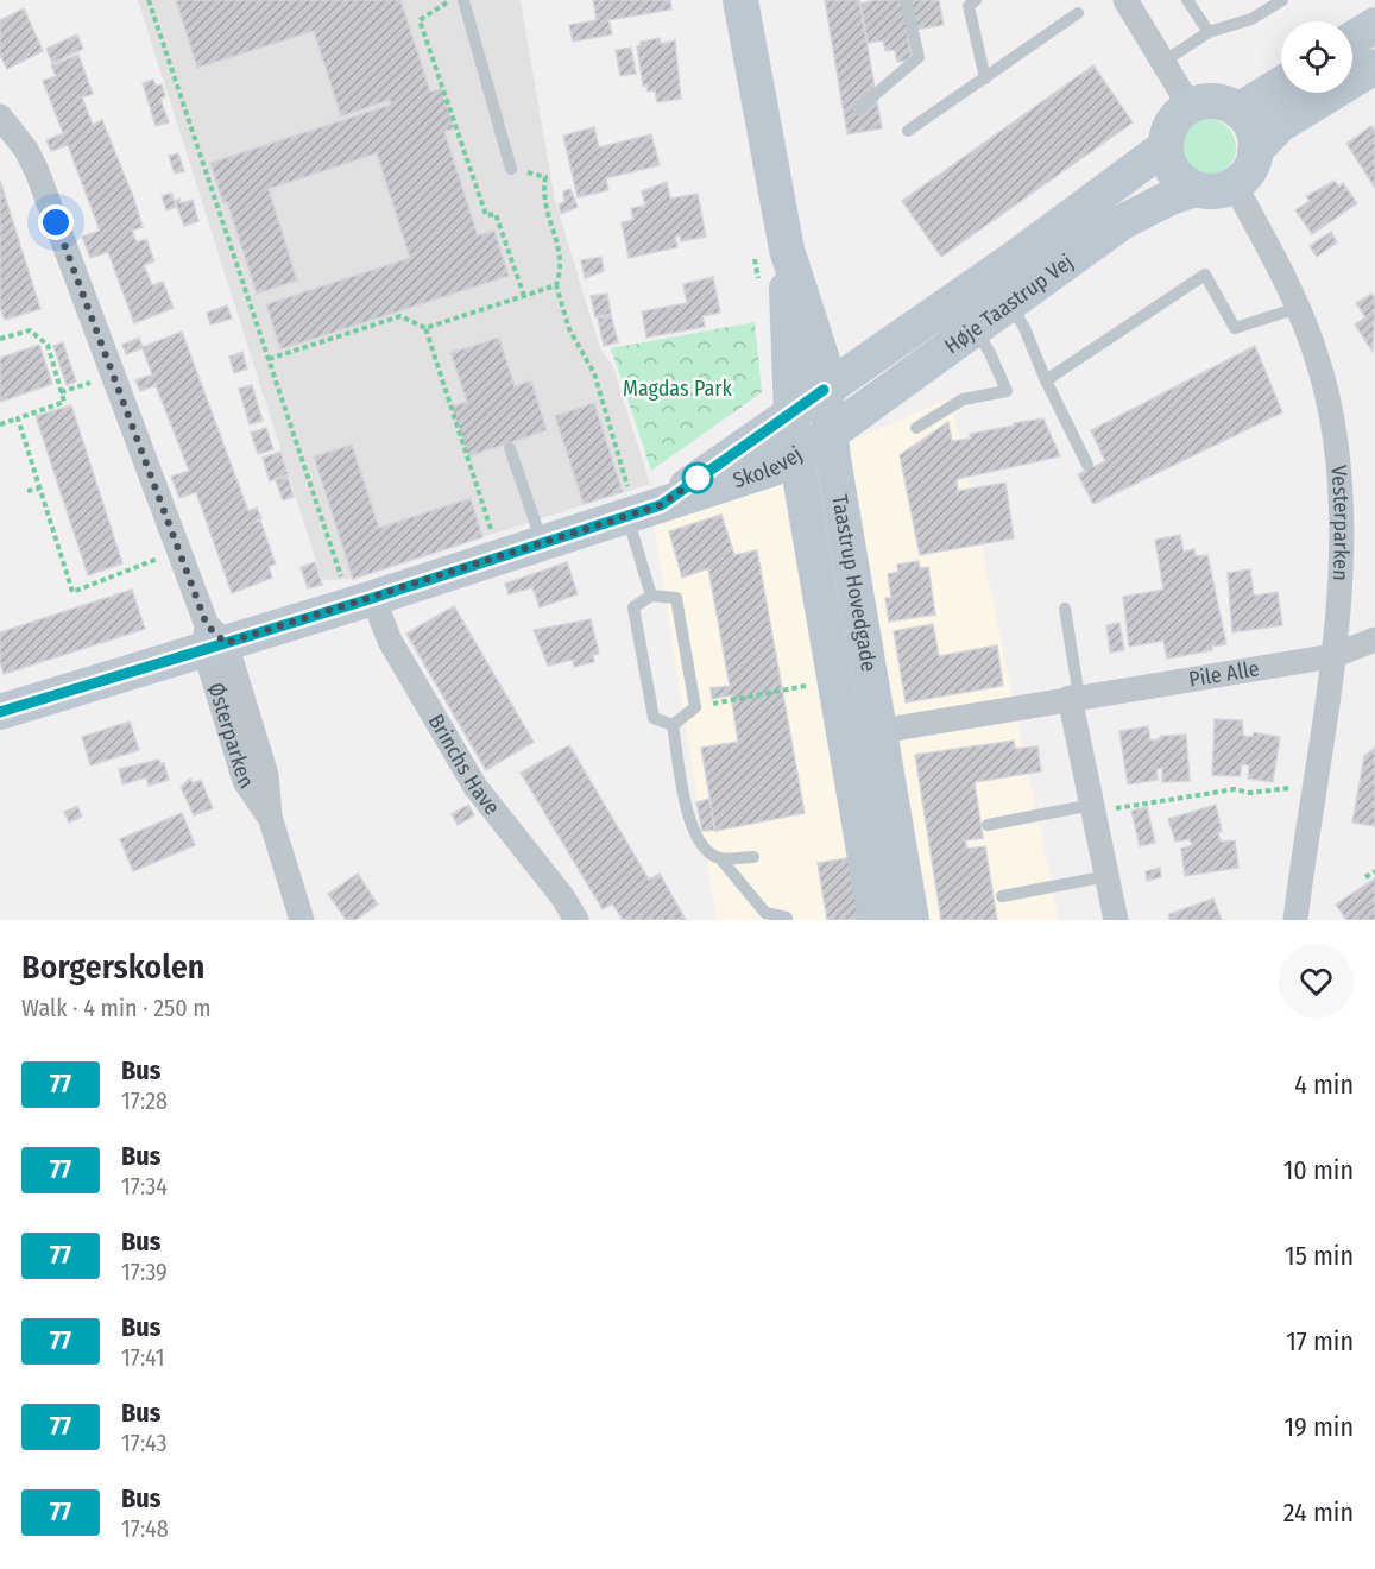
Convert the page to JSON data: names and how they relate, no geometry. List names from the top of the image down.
{
  "streets": {
    "street": [
      "Høje Taastrup Vej",
      "Skolevej",
      "Vesterparken",
      "Taastrup Hovedgade",
      "Pile Alle",
      "Østerparken",
      "Brinchs Have"
    ]
  },
  "crossings": [
    ["Høje Taastrup Vej", "Skolevej"],
    ["Høje Taastrup Vej", "Vesterparken"],
    ["Høje Taastrup Vej", "Taastrup Hovedgade"],
    ["Skolevej", "Taastrup Hovedgade"],
    ["Skolevej", "Østerparken"],
    ["Skolevej", "Brinchs Have"],
    ["Vesterparken", "Pile Alle"],
    ["Taastrup Hovedgade", "Pile Alle"]
  ],
  "parks": ["Magdas Park"],
  "lines": ["bus line 77"],
  "page": {
    "heading": ["Borgerskolen", "Walk · 4 min · 250 m"],
    "list": [
      {
        "mark": "77",
        "name": "Bus",
        "note": "17:28",
        "value": "4 min"
      },
      {
        "mark": "77",
        "name": "Bus",
        "note": "17:34",
        "value": "10 min"
      },
      {
        "mark": "77",
        "name": "Bus",
        "note": "17:39",
        "value": "15 min"
      },
      {
        "mark": "77",
        "name": "Bus",
        "note": "17:41",
        "value": "17 min"
      },
      {
        "mark": "77",
        "name": "Bus",
        "note": "17:43",
        "value": "19 min"
      },
      {
        "mark": "77",
        "name": "Bus",
        "note": "17:48",
        "value": "24 min"
      }
    ]
  }
}
